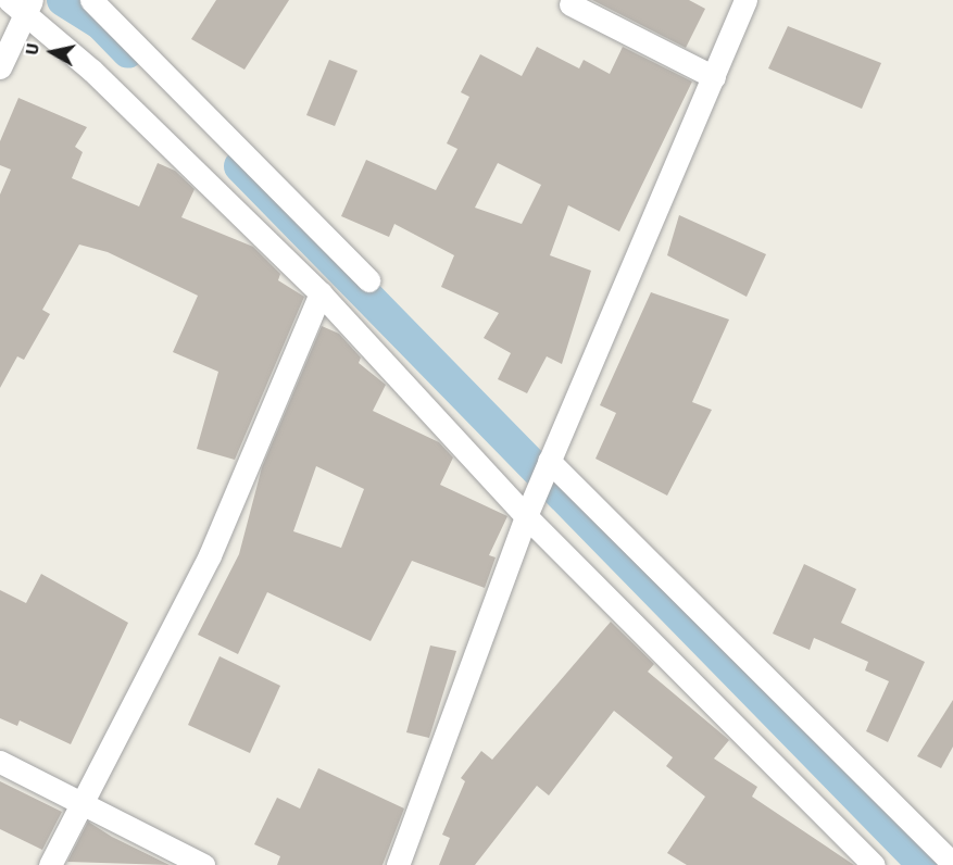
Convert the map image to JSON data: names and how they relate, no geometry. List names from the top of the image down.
{
  "north": "left"
}
